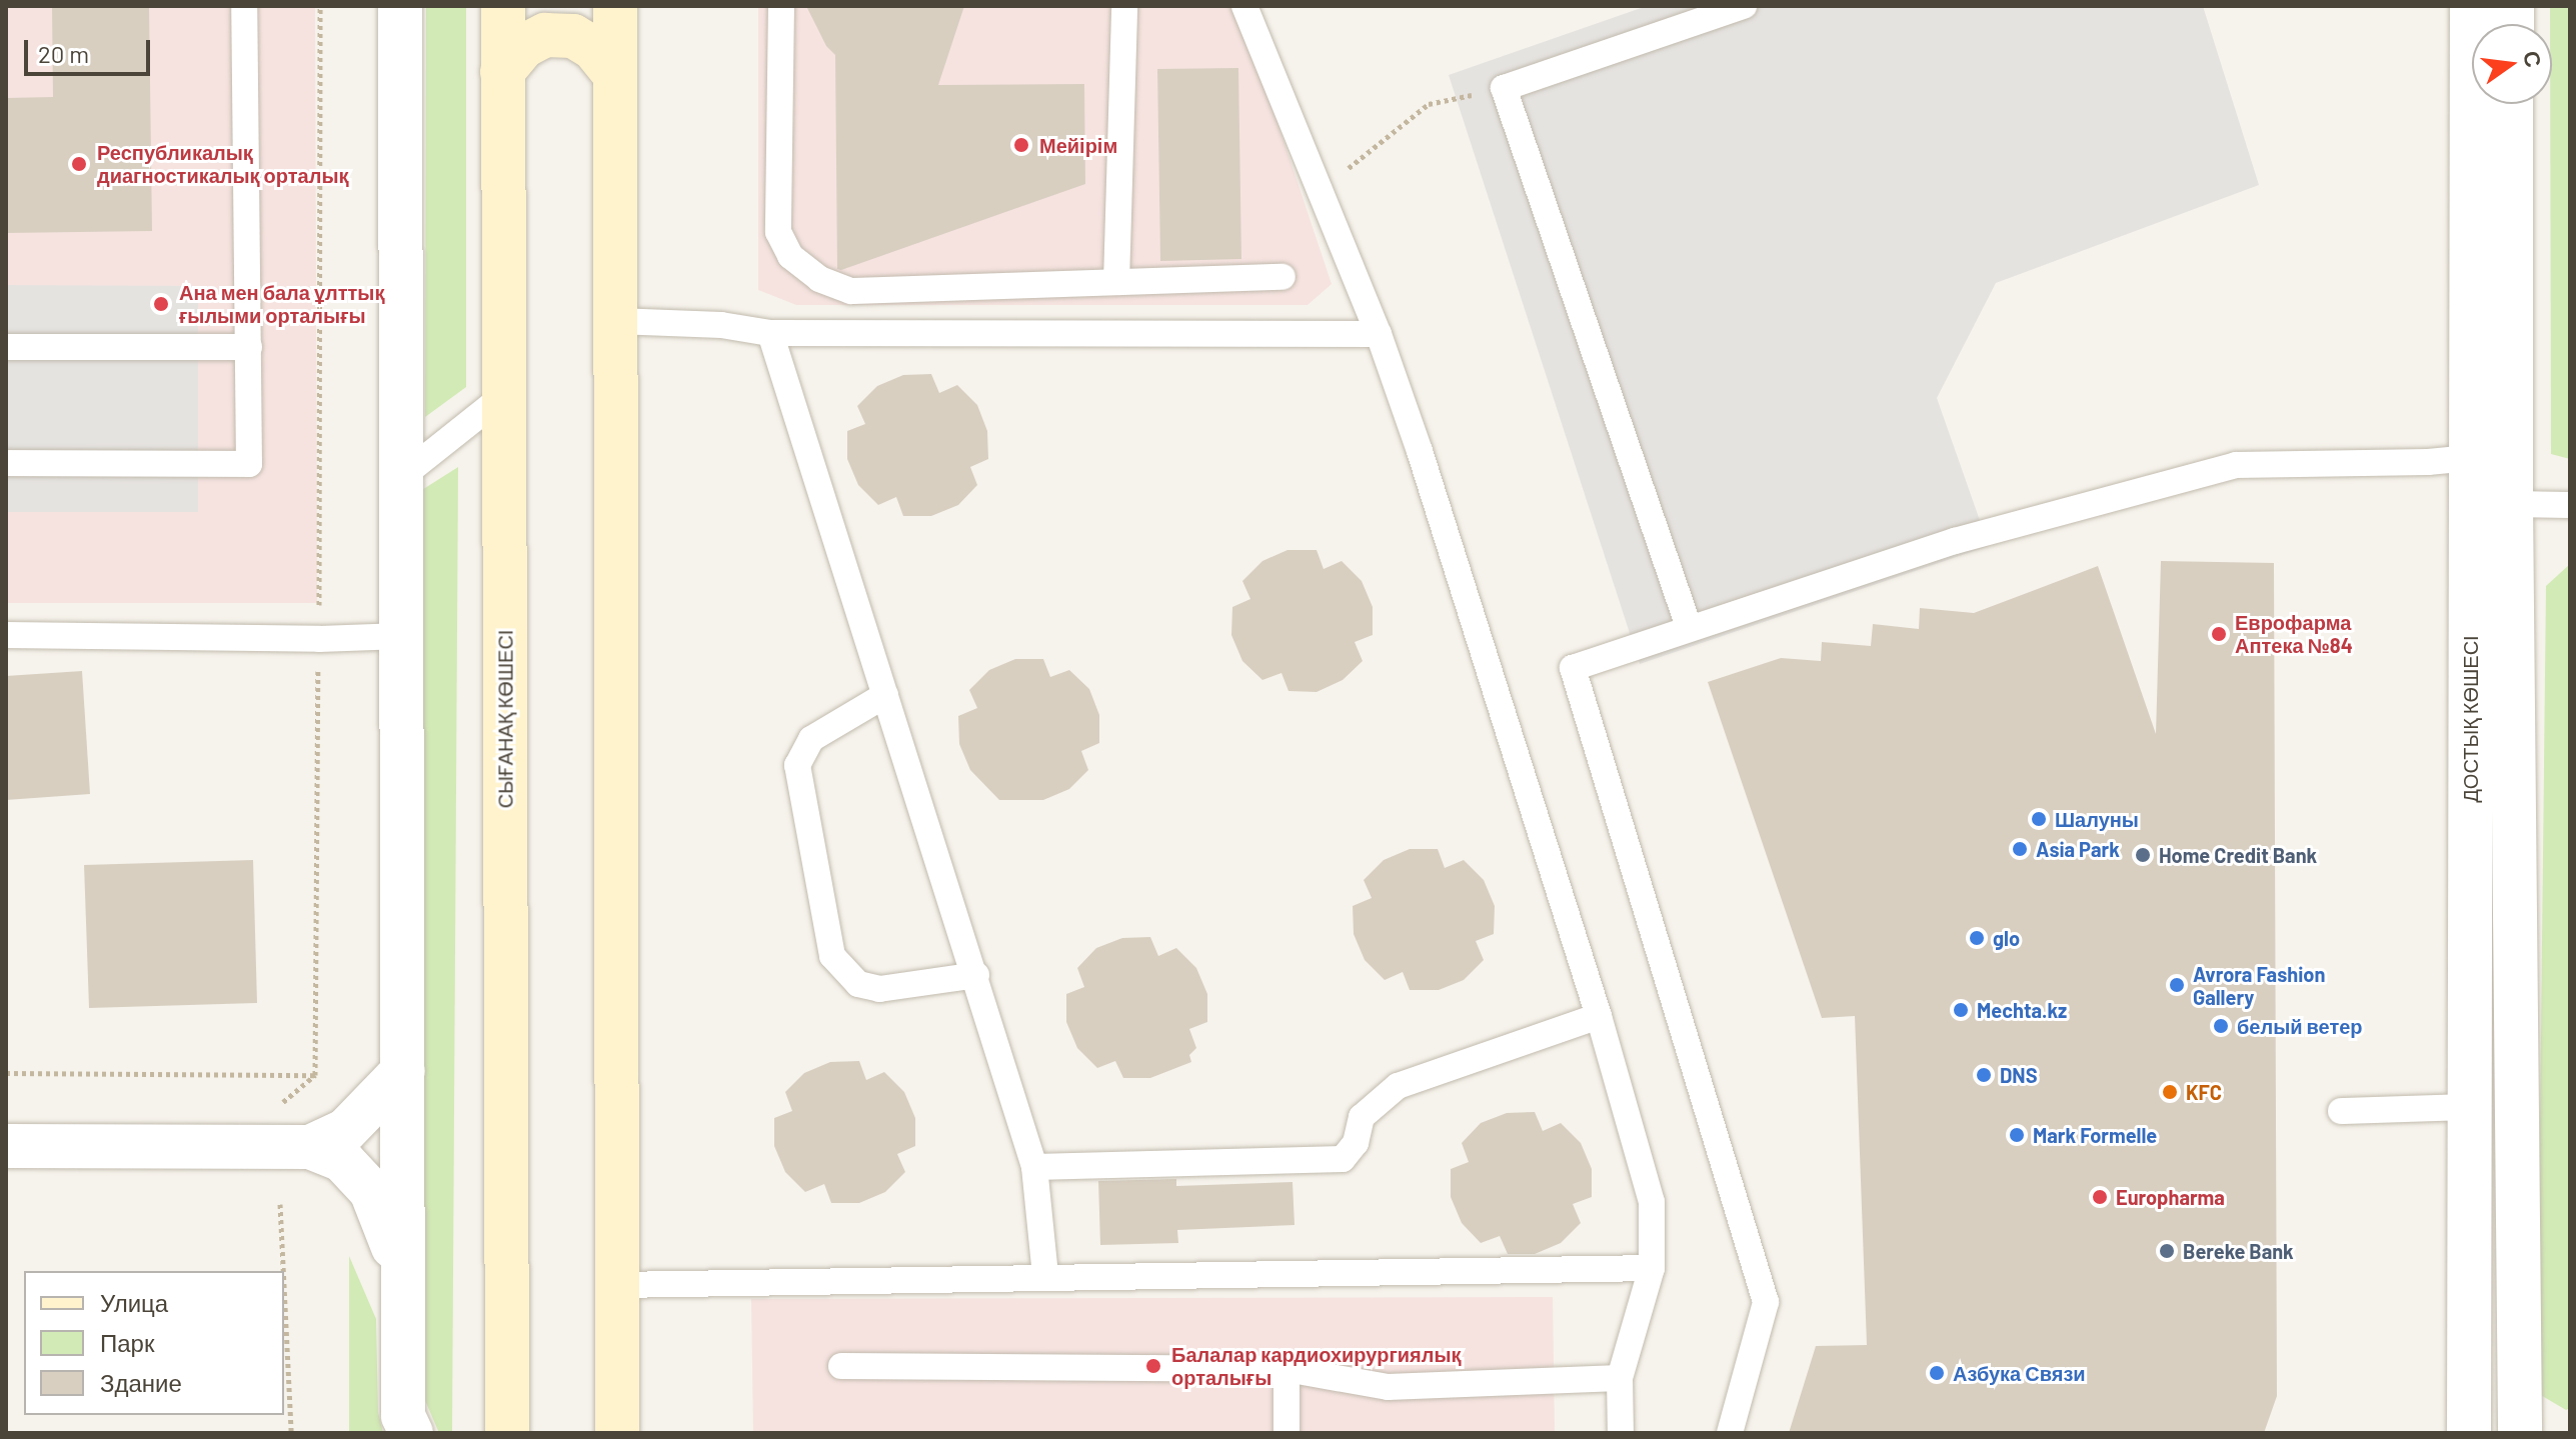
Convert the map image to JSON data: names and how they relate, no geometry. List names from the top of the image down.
{
  "streets": {
    "main road": ["СЫҒАНАҚ КӨШЕСІ"],
    "street": ["ДОСТЫҚ КӨШЕСІ"]
  },
  "places": [
    "Мейірім",
    "Республикалық диагностикалық орталық",
    "Ана мен бала ұлттық ғылыми орталығы",
    "Еврофарма Аптека №84",
    "Шалуны",
    "Asia Park",
    "Home Credit Bank",
    "glo",
    "Avrora Fashion Gallery",
    "Mechta.kz",
    "белый ветер",
    "DNS",
    "KFC",
    "Mark Formelle",
    "Europharma",
    "Bereke Bank",
    "Балалар кардиохирургиялық орталығы",
    "Азбука Связи"
  ],
  "legend": ["Улица", "Парк", "Здание"],
  "scale_bar": "20 m",
  "north": "right"
}
